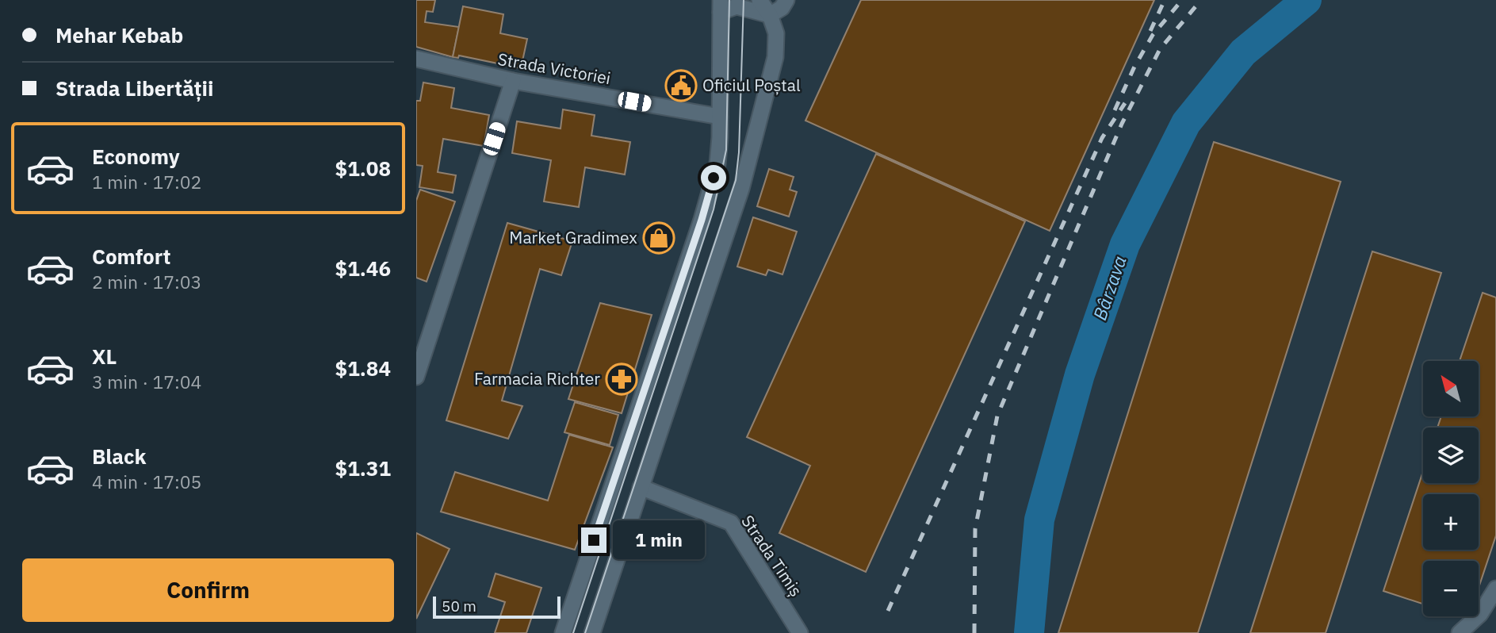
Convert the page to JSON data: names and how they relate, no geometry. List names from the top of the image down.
{
  "streets": {
    "main road": ["Strada Victoriei", "Strada Timiș"]
  },
  "water": ["Bârzava"],
  "places": {
    "public building": ["Oficiul Poștal"],
    "shop": ["Market Gradimex"],
    "pharmacy": ["Farmacia Richter"]
  },
  "scale_bar": "50 m",
  "north": "top left",
  "page": {
    "banner": ["Mehar Kebab", "Strada Libertății"],
    "list": [
      {
        "name": "Economy",
        "note": "1 min · 17:02",
        "value": "$1.08"
      },
      {
        "name": "Comfort",
        "note": "2 min · 17:03",
        "value": "$1.46"
      },
      {
        "name": "XL",
        "note": "3 min · 17:04",
        "value": "$1.84"
      },
      {
        "name": "Black",
        "note": "4 min · 17:05",
        "value": "$1.31"
      }
    ],
    "map_buttons": ["+", "−"],
    "bubble": "1 min",
    "buttons": "Confirm",
    "scale": "50 m"
  }
}
